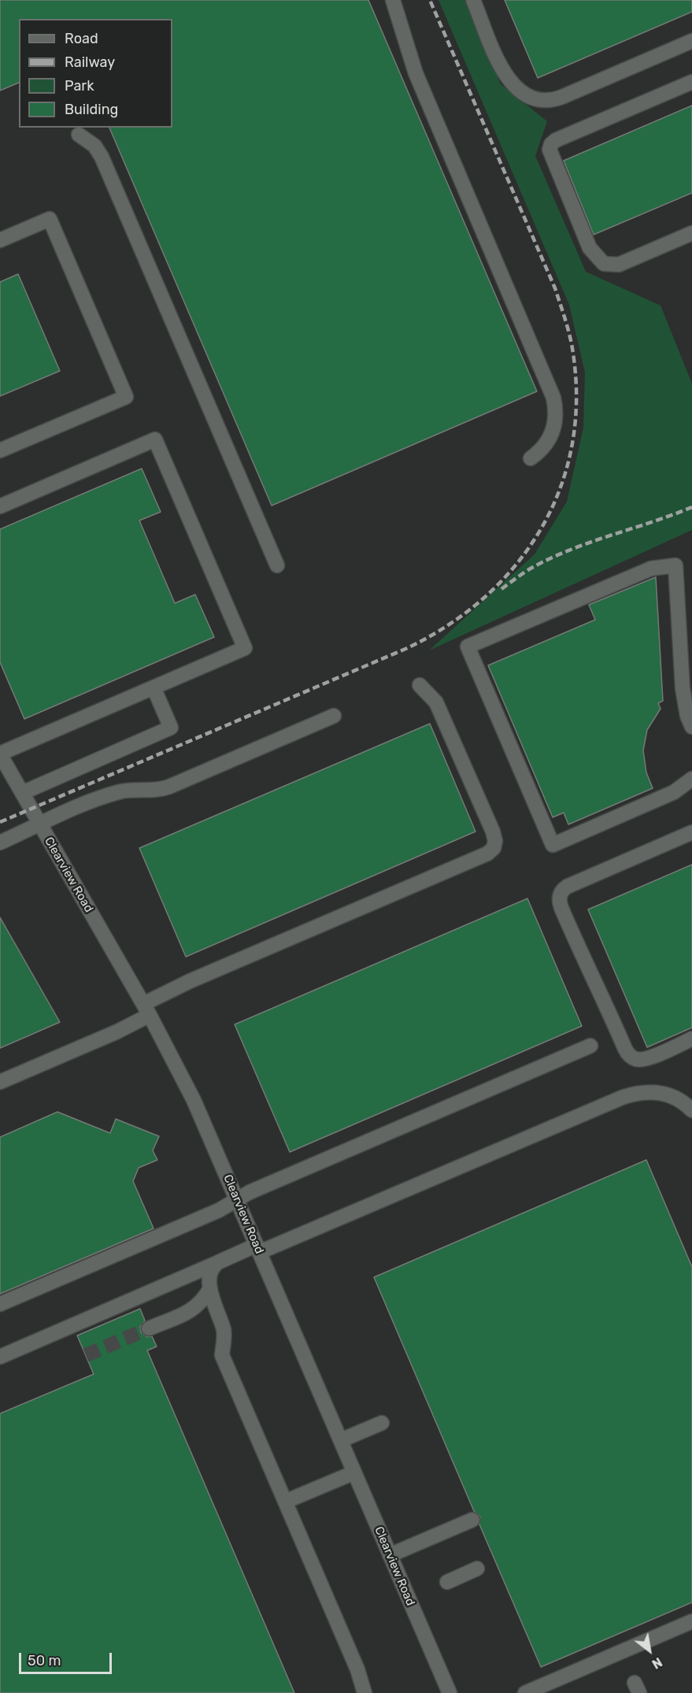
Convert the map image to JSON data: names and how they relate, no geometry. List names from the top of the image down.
{
  "streets": {
    "street": ["Clearview Road"]
  },
  "legend": [
    "Road",
    "Railway",
    "Park",
    "Building"
  ],
  "scale_bar": "50 m",
  "north": "bottom right"
}
